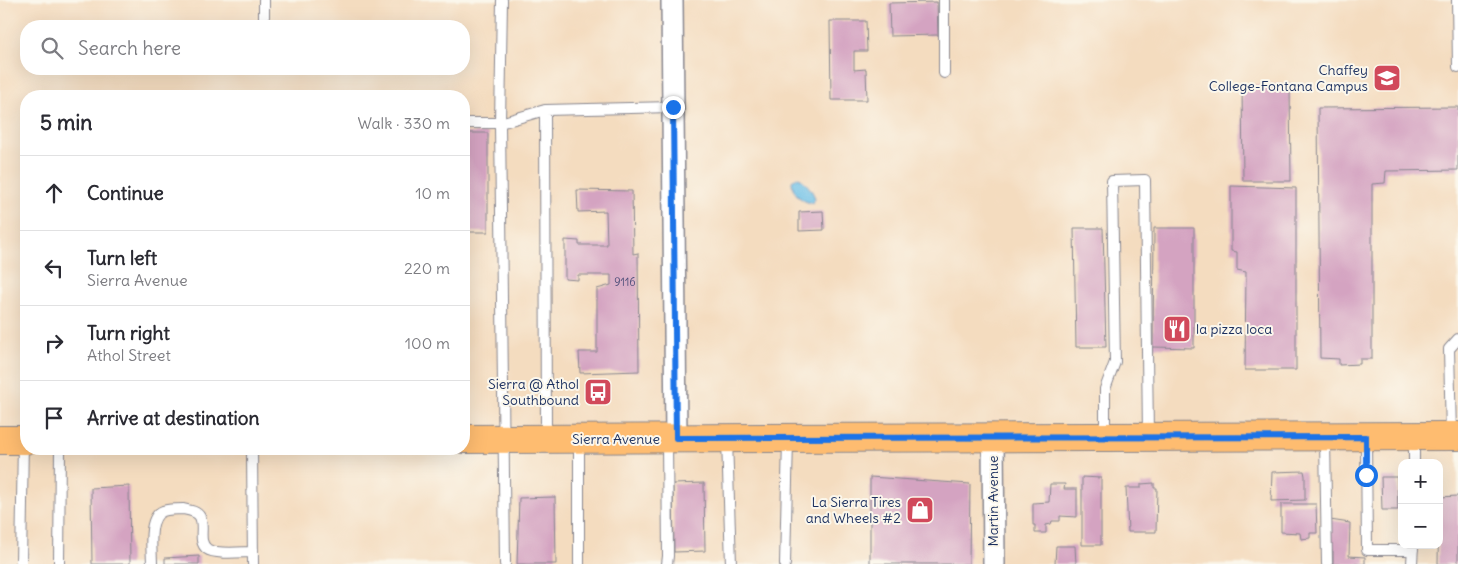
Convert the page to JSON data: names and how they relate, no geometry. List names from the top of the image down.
{
  "streets": {
    "main road": ["Sierra Avenue"],
    "street": ["Martin Avenue"]
  },
  "crossings": [
    ["Sierra Avenue", "Martin Avenue"]
  ],
  "places": {
    "school or university": ["Chaffey College-Fontana Campus"],
    "restaurant": ["la pizza loca"],
    "bus stop": ["Sierra @ Athol Southbound"],
    "shop": ["La Sierra Tires and Wheels #2"]
  },
  "house_numbers": ["9116"],
  "page": {
    "search": "Search here",
    "heading": ["5 min", "Walk · 330 m"],
    "list": [
      ["Continue", "10 m"],
      ["Turn left", "Sierra Avenue", "220 m"],
      ["Turn right", "Athol Street", "100 m"],
      "Arrive at destination"
    ],
    "map_buttons": ["+", "−"]
  }
}
